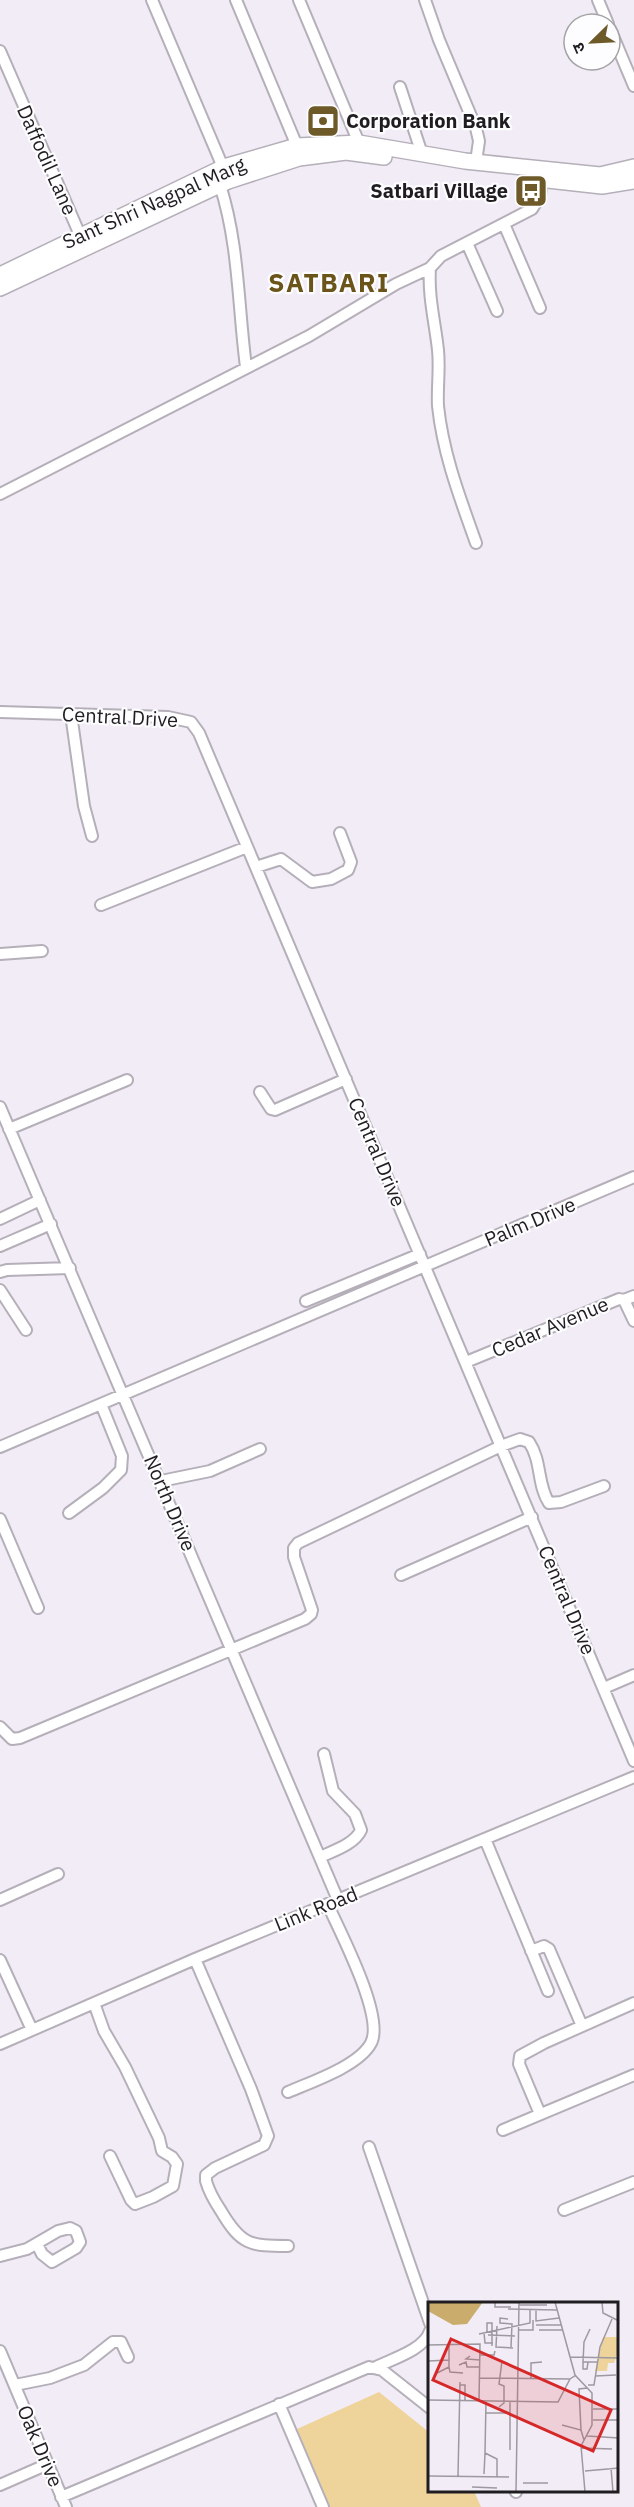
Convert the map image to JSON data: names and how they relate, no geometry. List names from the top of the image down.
{
  "streets": {
    "main road": ["Sant Shri Nagpal Marg"],
    "street": [
      "Daffodil Lane",
      "Central Drive",
      "Palm Drive",
      "Cedar Avenue",
      "North Drive",
      "Link Road",
      "Oak Drive"
    ]
  },
  "crossings": [
    ["Daffodil Lane", "Sant Shri Nagpal Marg"],
    ["Central Drive", "Palm Drive"],
    ["Central Drive", "Cedar Avenue"],
    ["Palm Drive", "North Drive"],
    ["North Drive", "Link Road"]
  ],
  "districts": ["SATBARI"],
  "places": {
    "bank": ["Corporation Bank"],
    "bus stop": ["Satbari Village"]
  },
  "north": "bottom left"
}
